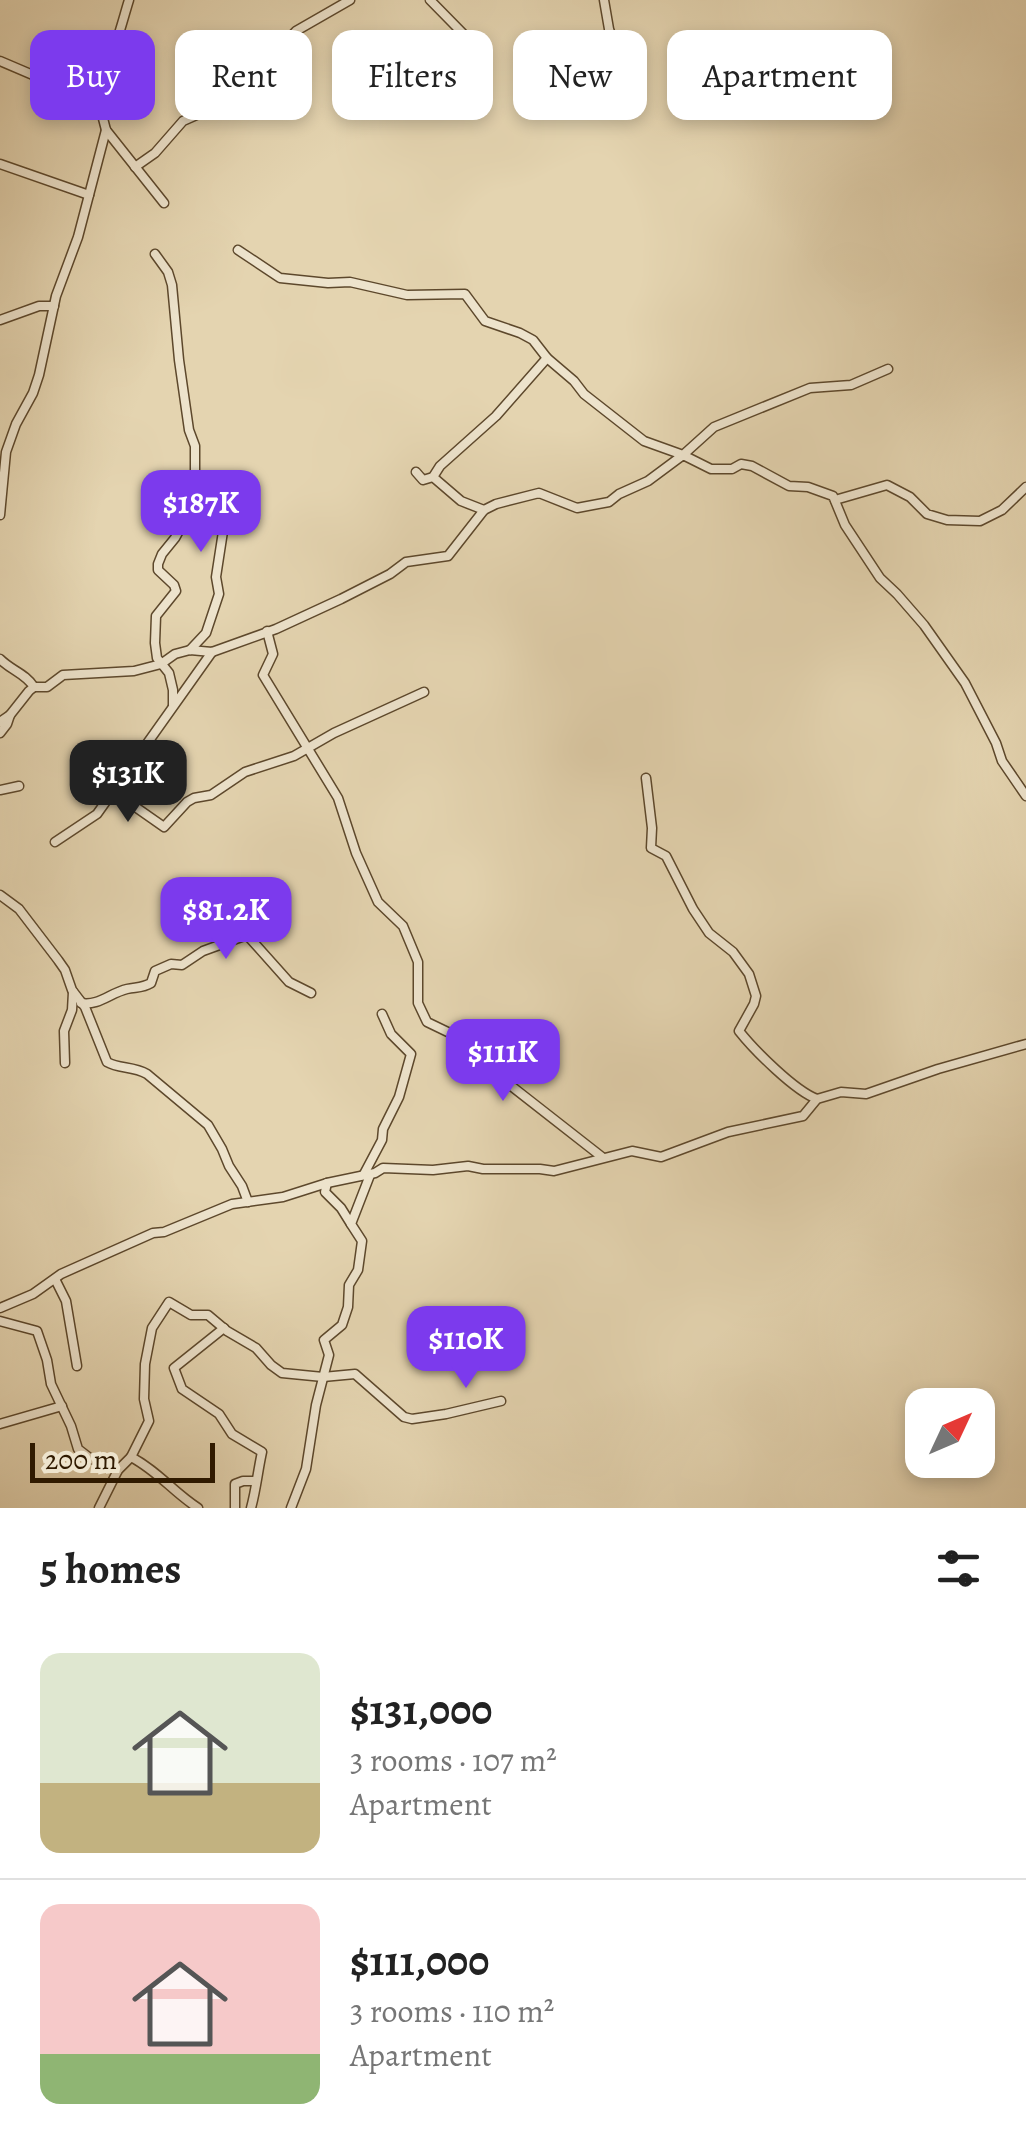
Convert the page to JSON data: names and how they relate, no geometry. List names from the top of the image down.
{
  "scale_bar": "200 m",
  "north": "top right",
  "page": {
    "chip": [
      "Buy",
      "Rent",
      "Filters",
      "New",
      "Apartment"
    ],
    "price": [
      "$187K",
      "$131K",
      "$81.2K",
      "$111K",
      "$110K"
    ],
    "scale": "200 m",
    "heading": "5 homes",
    "list": [
      {
        "name": "$131,000",
        "note": "3 rooms · 107 m² · Apartment"
      },
      {
        "name": "$111,000",
        "note": "3 rooms · 110 m² · Apartment"
      }
    ]
  }
}
